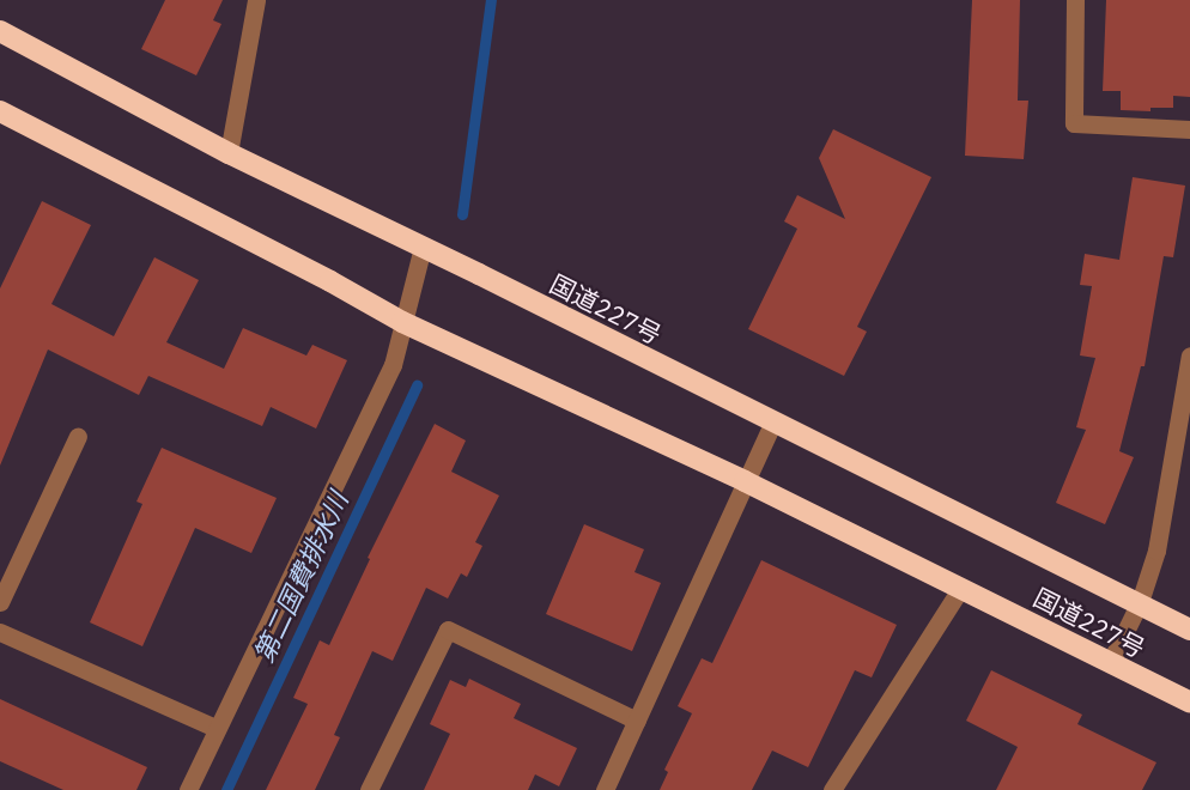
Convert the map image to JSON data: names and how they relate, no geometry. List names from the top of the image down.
{
  "streets": {
    "highway": ["国道227号"]
  },
  "water": ["第二国費排水川"]
}
